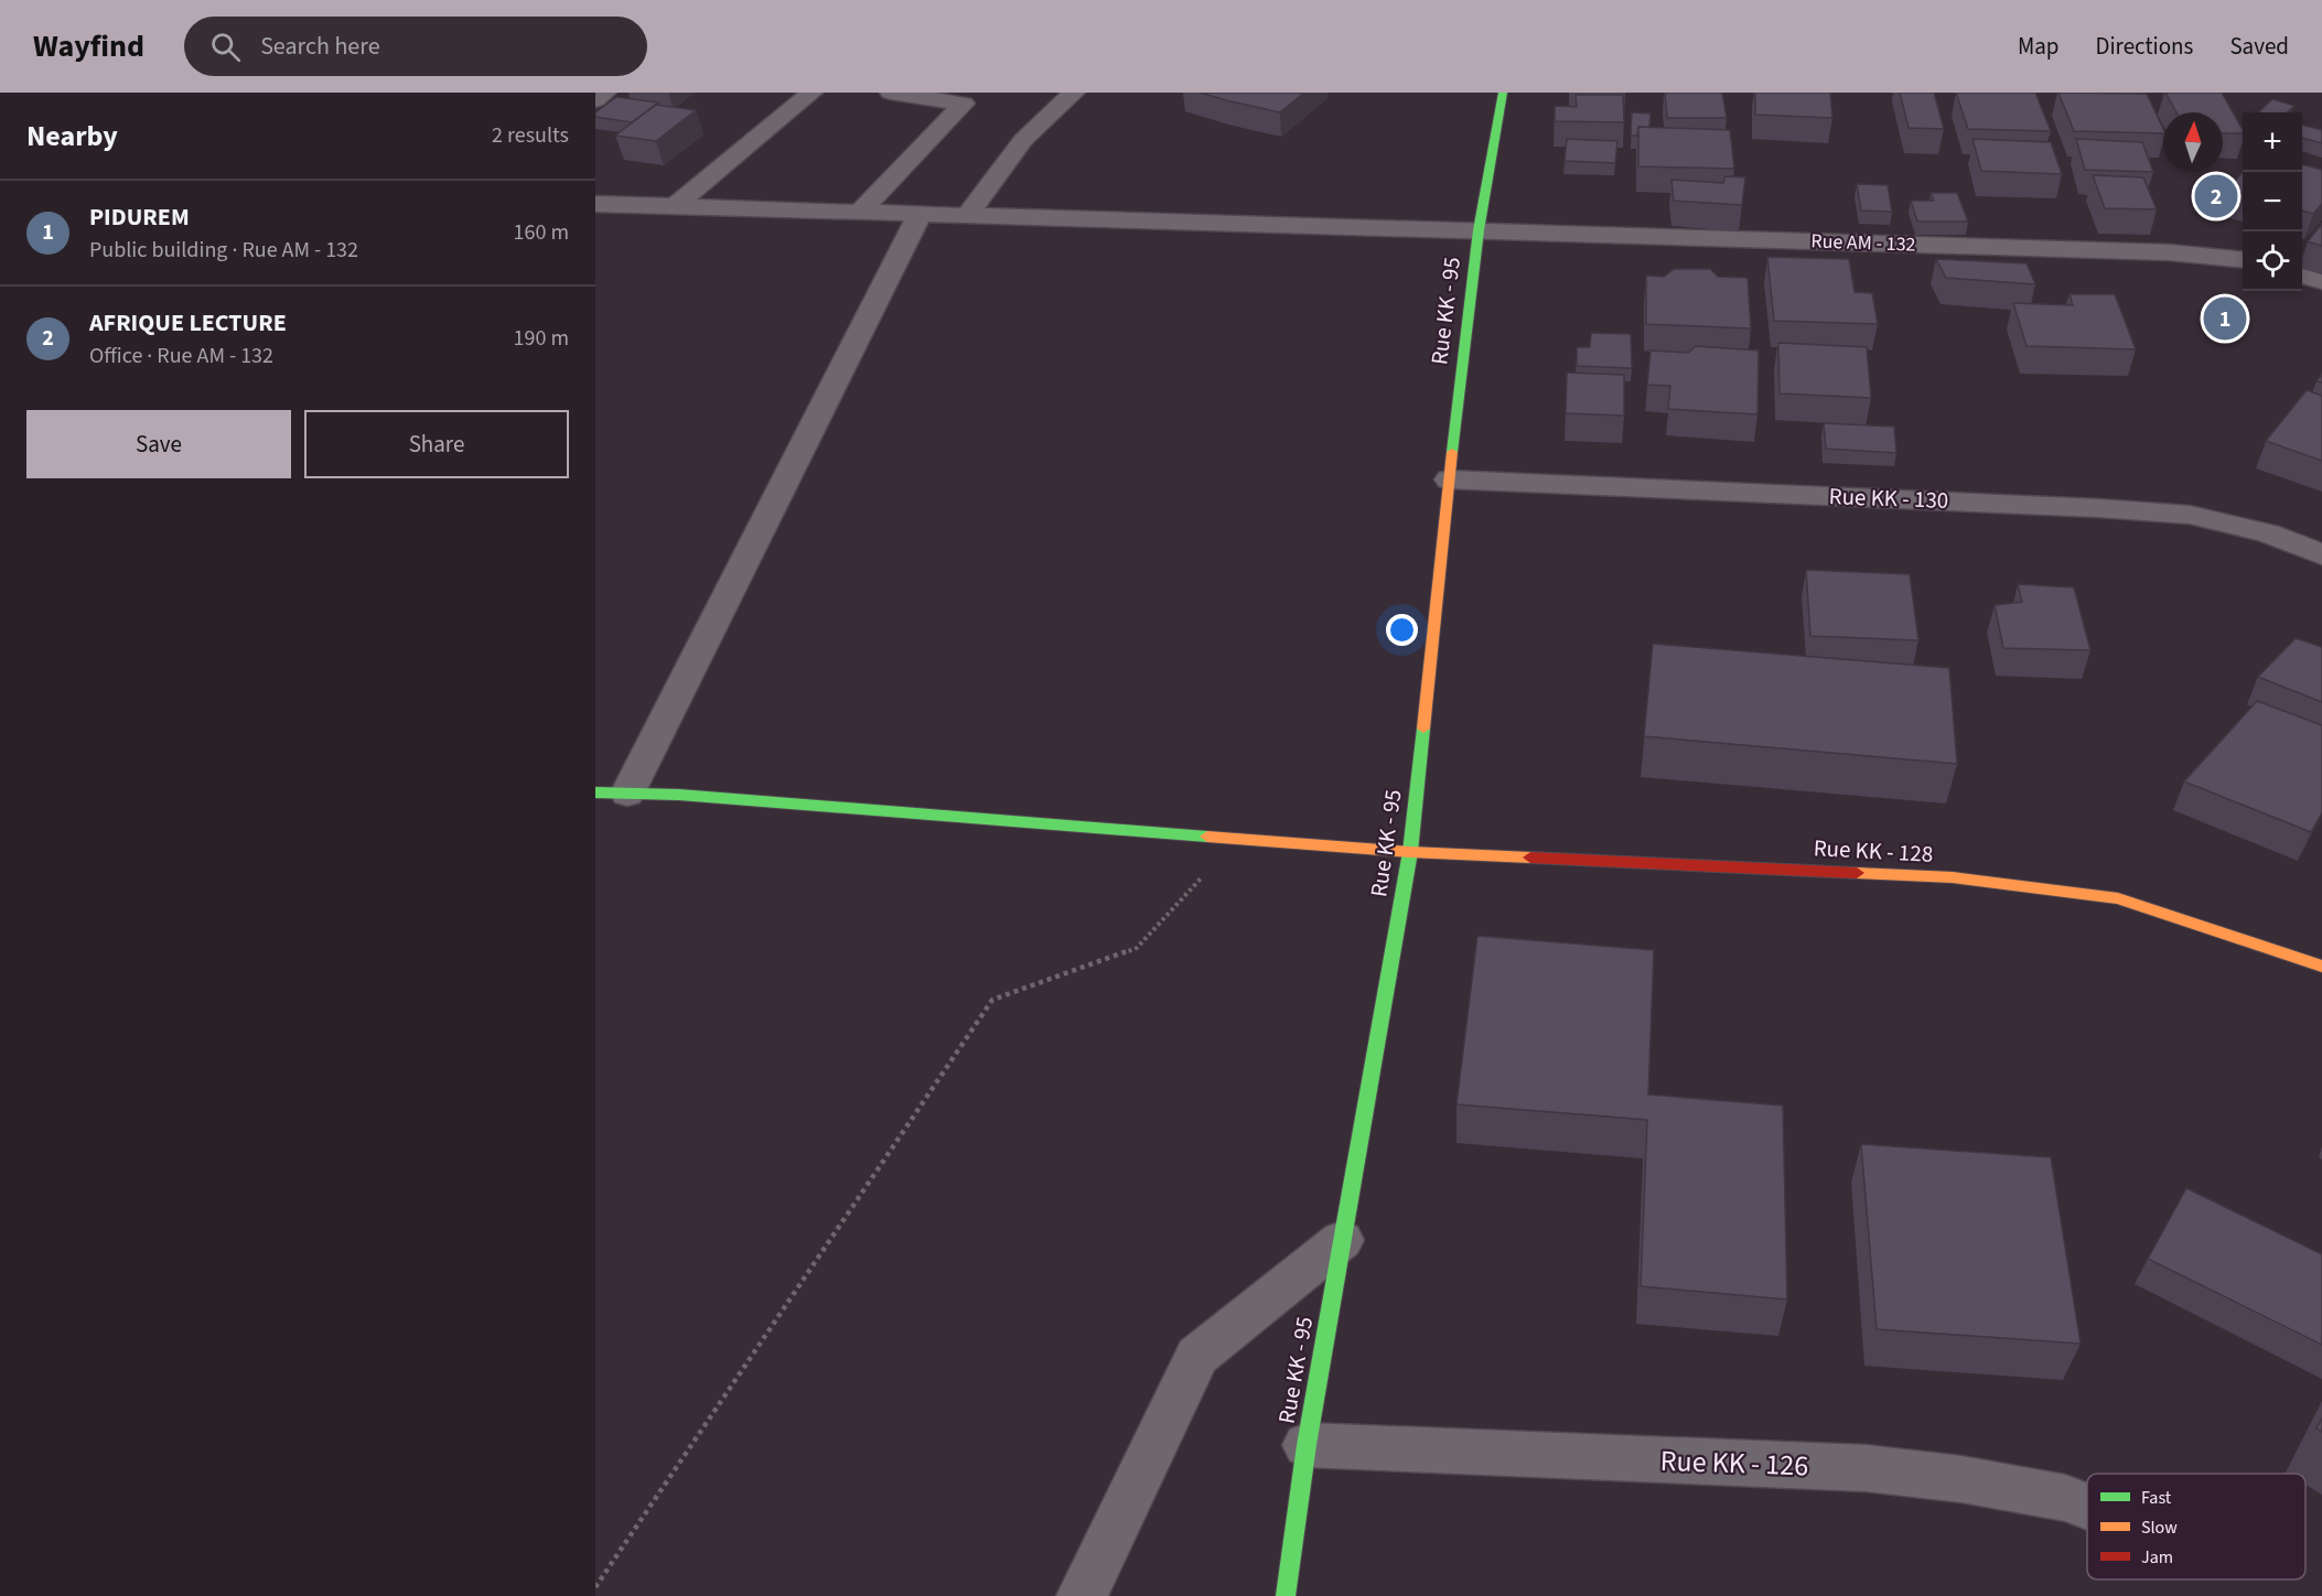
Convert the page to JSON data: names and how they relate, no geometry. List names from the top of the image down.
{
  "streets": {
    "street": [
      "Rue AM - 132",
      "Rue KK - 95",
      "Rue KK - 130",
      "Rue KK - 128",
      "Rue KK - 126"
    ]
  },
  "crossings": [
    ["Rue AM - 132", "Rue KK - 95"],
    ["Rue KK - 95", "Rue KK - 130"],
    ["Rue KK - 95", "Rue KK - 128"],
    ["Rue KK - 95", "Rue KK - 126"]
  ],
  "legend": ["Fast", "Slow", "Jam"],
  "north": "top",
  "page": {
    "header": "Wayfind",
    "search": "Search here",
    "nav": ["Map", "Directions", "Saved"],
    "heading": ["Nearby", "2 results"],
    "map_buttons": ["+", "−"],
    "pins": ["2", "1"],
    "list": [
      {
        "mark": "1",
        "name": "PIDUREM",
        "note": "Public building · Rue AM - 132",
        "value": "160 m"
      },
      {
        "mark": "2",
        "name": "AFRIQUE LECTURE",
        "note": "Office · Rue AM - 132",
        "value": "190 m"
      }
    ],
    "buttons": ["Save", "Share"]
  }
}
